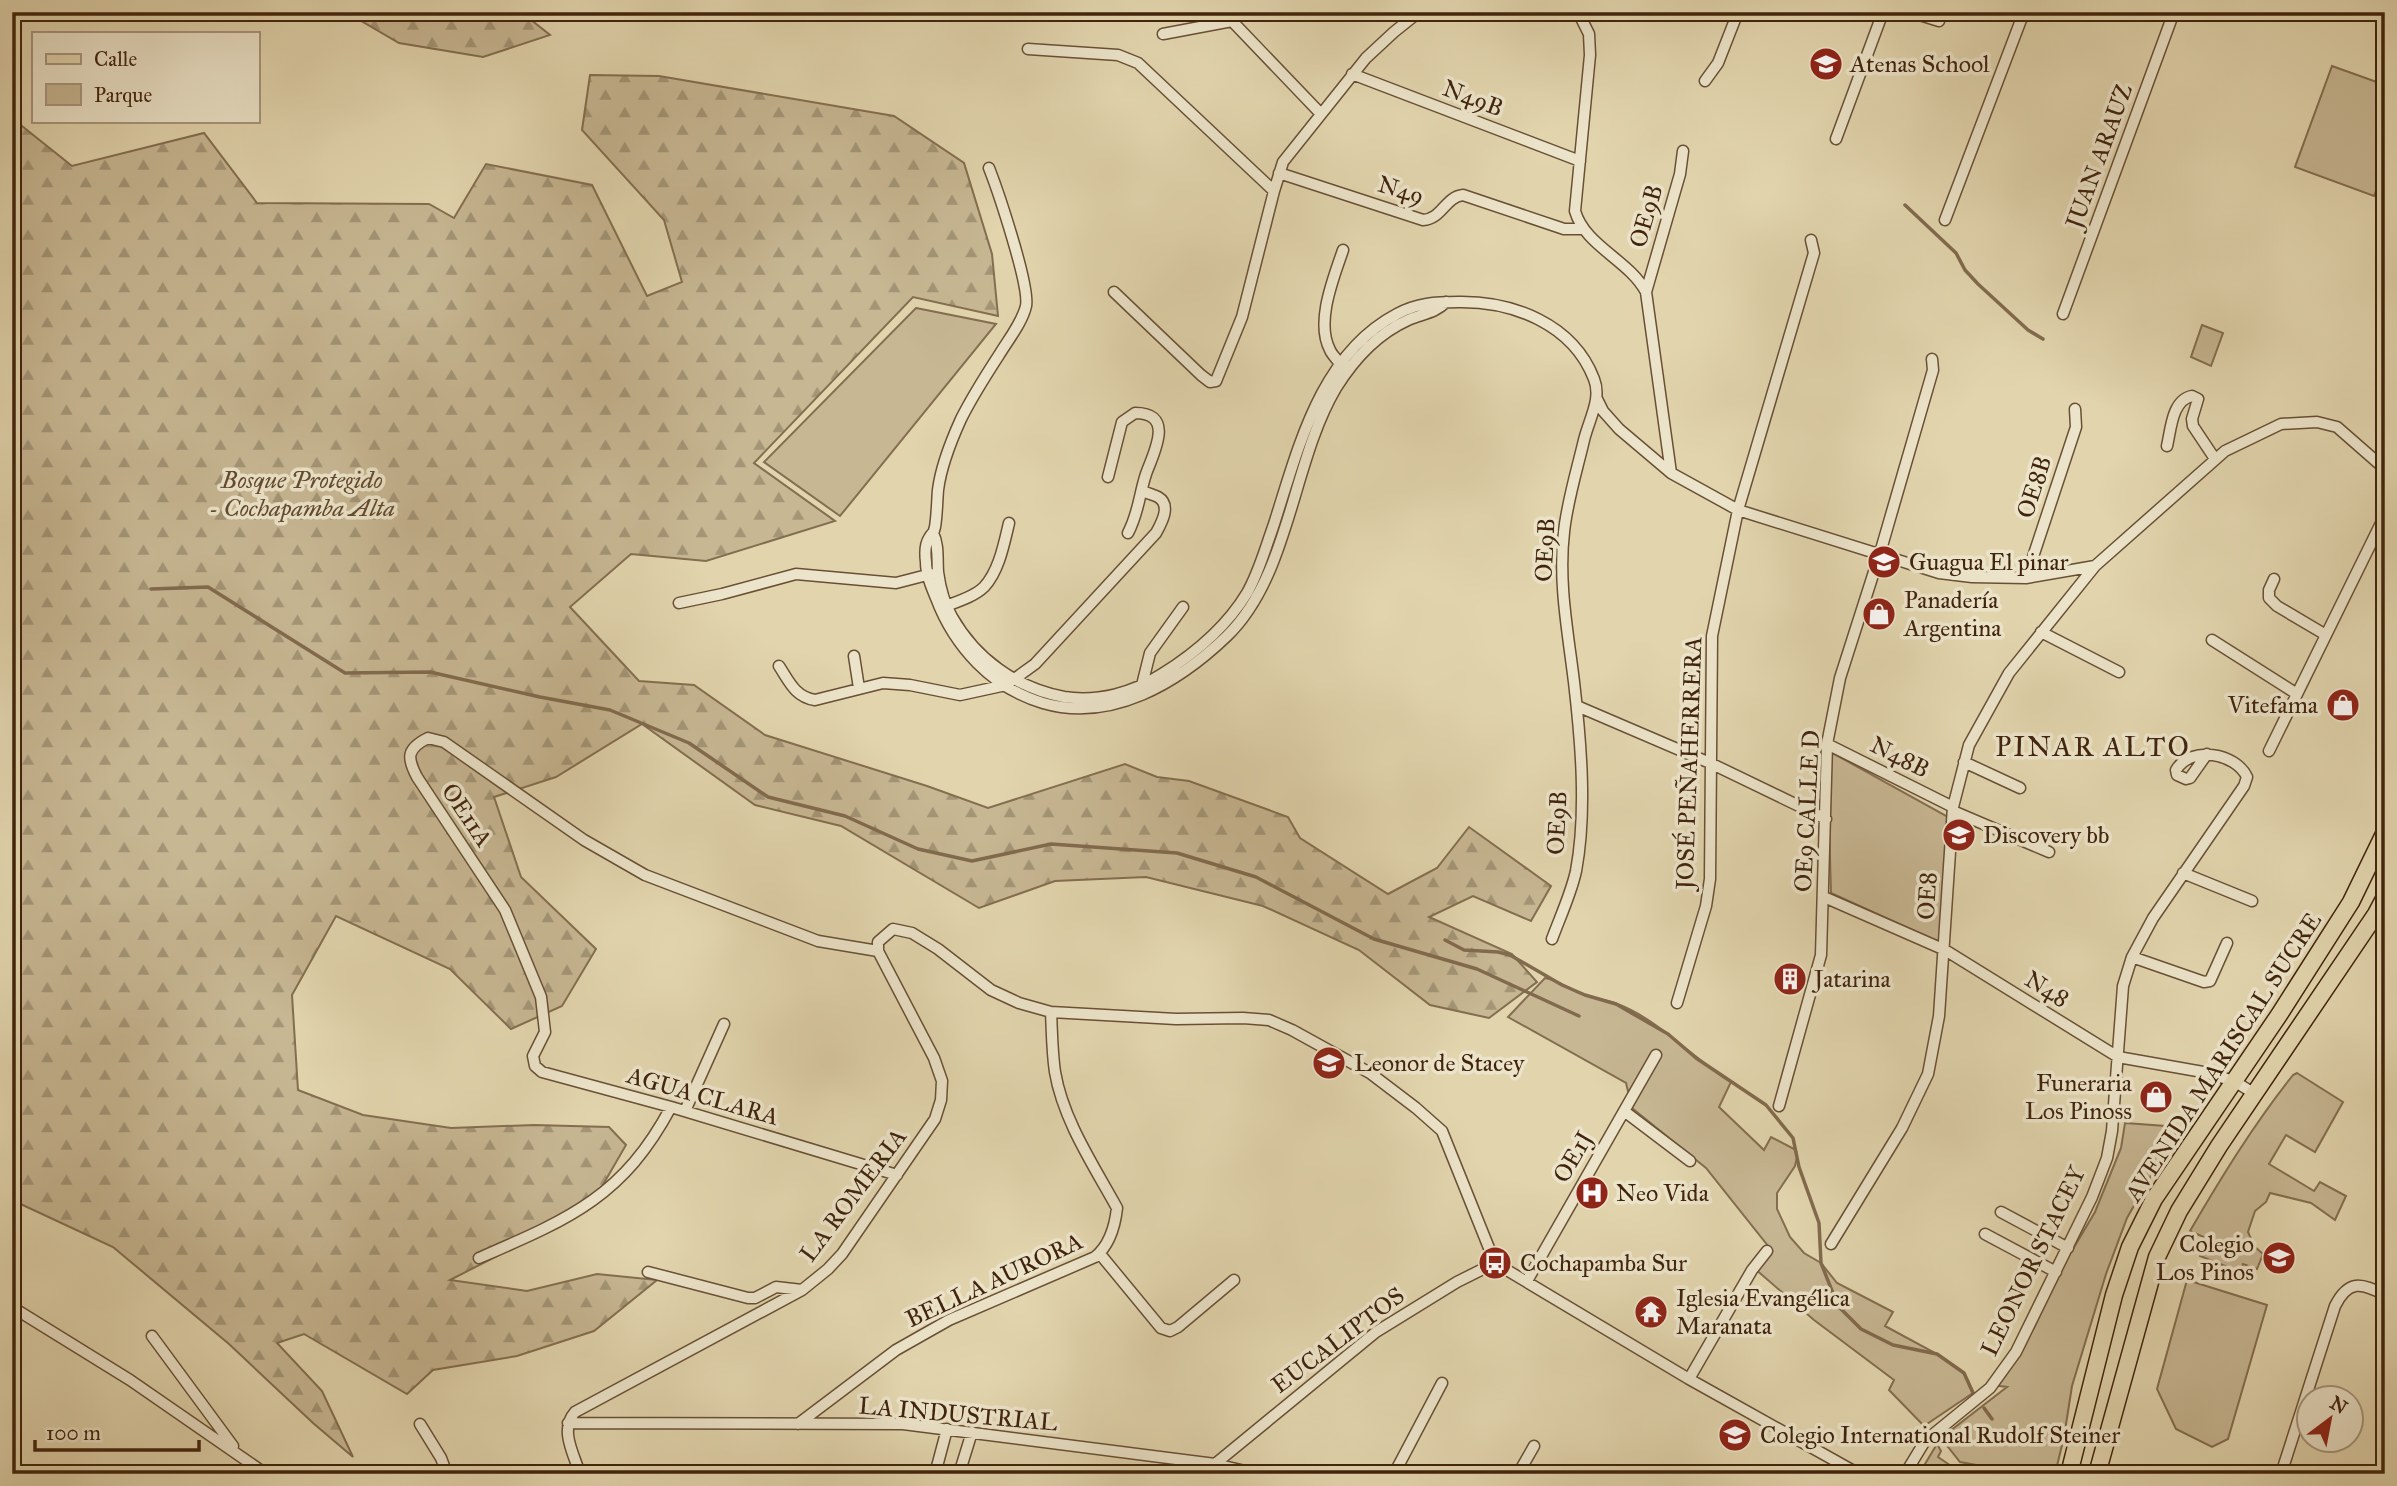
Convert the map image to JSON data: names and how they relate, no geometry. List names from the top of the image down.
{
  "streets": {
    "main road": ["AVENIDA MARISCAL SUCRE"],
    "street": [
      "N49B",
      "JUAN ARAUZ",
      "N49",
      "OE9B",
      "OE8B",
      "N48B",
      "JOSÉ PEÑAHERRERA",
      "OE9 CALLE D",
      "OE11A",
      "OE8",
      "N48",
      "AGUA CLARA",
      "OE1J",
      "LA ROMERIA",
      "LEONOR STACEY",
      "BELLA AURORA",
      "EUCALIPTOS",
      "LA INDUSTRIAL"
    ]
  },
  "crossings": [
    ["N48B", "OE9 CALLE D"],
    ["N48B", "OE8"],
    ["OE9 CALLE D", "N48"],
    ["OE11A", "AGUA CLARA"],
    ["OE11A", "LA ROMERIA"],
    ["OE8", "N48"],
    ["N48", "AVENIDA MARISCAL SUCRE"],
    ["N48", "LEONOR STACEY"],
    ["AGUA CLARA", "LA ROMERIA"],
    ["LA ROMERIA", "LA INDUSTRIAL"],
    ["BELLA AURORA", "LA INDUSTRIAL"],
    ["EUCALIPTOS", "LA INDUSTRIAL"]
  ],
  "districts": ["PINAR ALTO"],
  "parks": ["Bosque Protegido - Cochapamba Alta"],
  "places": {
    "school or university": [
      "Atenas School",
      "Guagua El pinar",
      "Discovery bb",
      "Leonor de Stacey",
      "Colegio Los Pinos",
      "Colegio International Rudolf Steiner"
    ],
    "shop": ["Panadería Argentina", "Vitefama", "Funeraria Los Pinoss"],
    "building": ["Jatarina"],
    "hospital": ["Neo Vida"],
    "bus stop": ["Cochapamba Sur"],
    "temple": ["Iglesia Evangélica Maranata"]
  },
  "legend": ["Calle", "Parque"],
  "scale_bar": "100 m",
  "north": "top right"
}
